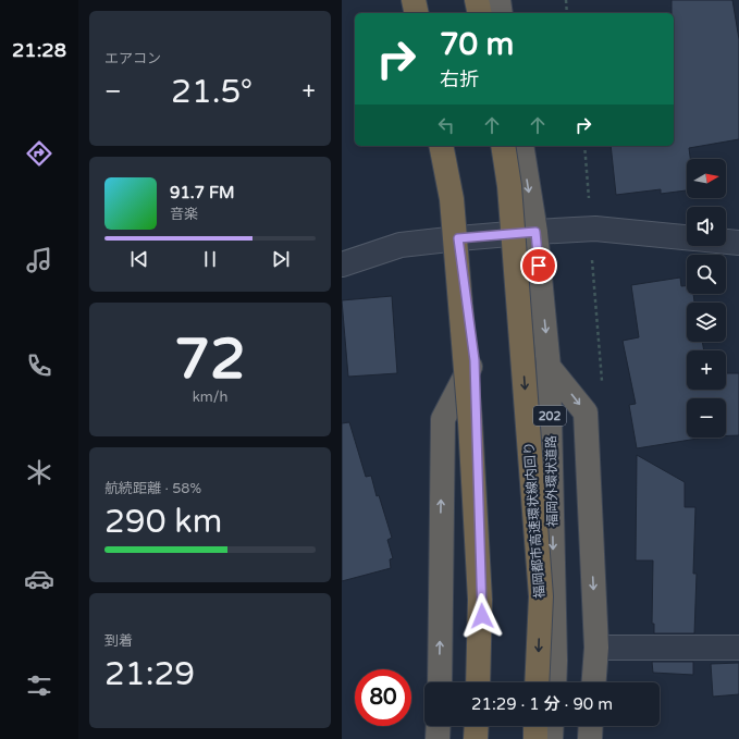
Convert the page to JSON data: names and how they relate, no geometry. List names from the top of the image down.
{
  "streets": {
    "highway": ["202", "福岡外環状道路", "福岡都市高速環状線内回り"]
  },
  "north": "right",
  "page": {
    "tabs": "21:28",
    "tile": [
      "エアコン",
      ["72", "km/h"],
      ["航続距離 · 58%", "290 km"],
      ["到着", "21:29"]
    ],
    "turn": ["70 m", "右折"],
    "heat": ["−", "21.5°", "+"],
    "map_buttons": ["+", "−"],
    "song": ["91.7 FM", "音楽"],
    "limit": "80",
    "trip": "21:29 · 1 分 · 90 m"
  }
}
